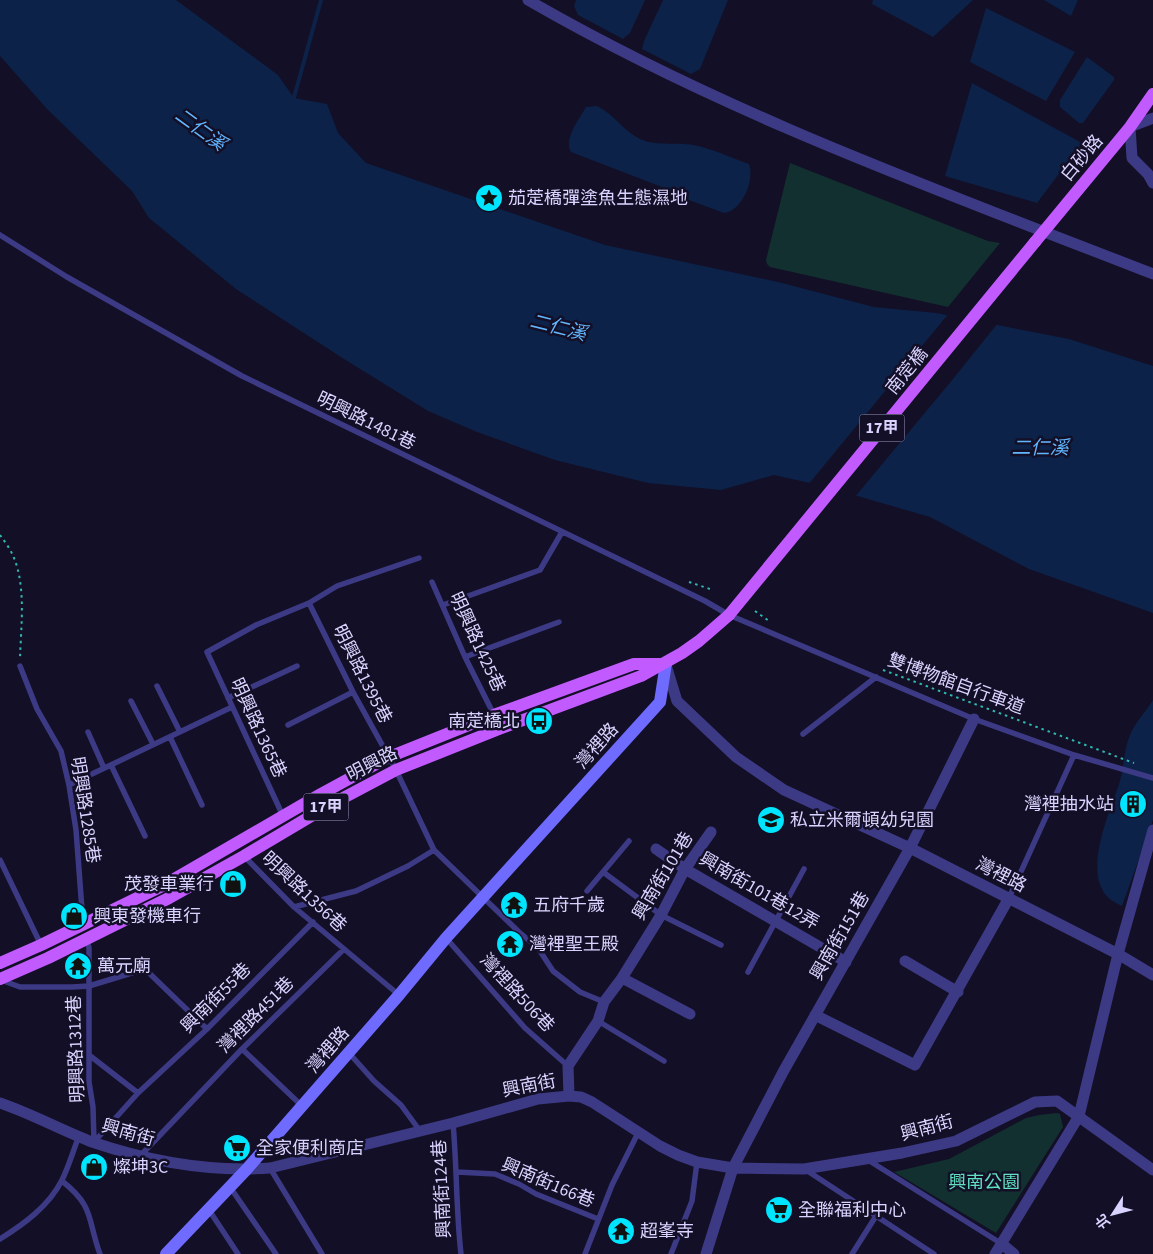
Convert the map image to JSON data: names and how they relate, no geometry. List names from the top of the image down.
{
  "streets": {
    "main road": [
      "白砂路",
      "南萣橋",
      "17甲",
      "明興路"
    ],
    "street": [
      "灣裡路",
      "興南街101巷",
      "興南街101巷12弄",
      "興南街151巷",
      "興南街"
    ],
    "lane": [
      "明興路1481巷",
      "明興路1425巷",
      "明興路1395巷",
      "明興路1365巷",
      "明興路1285巷",
      "明興路1356巷",
      "灣裡路506巷",
      "興南街55巷",
      "灣裡路451巷",
      "明興路1312巷",
      "興南街166巷",
      "興南街124巷"
    ],
    "path": ["雙博物館自行車道"]
  },
  "crossings": [
    ["白砂路", "南萣橋"],
    ["南萣橋", "明興路1481巷"],
    ["南萣橋", "明興路"],
    ["明興路1481巷", "明興路"],
    ["明興路1425巷", "明興路"],
    ["明興路1395巷", "明興路1365巷"],
    ["明興路1395巷", "明興路"],
    ["明興路1365巷", "明興路"],
    ["灣裡路", "明興路"],
    ["灣裡路", "興南街151巷"],
    ["灣裡路", "灣裡路506巷"],
    ["灣裡路", "興南街"],
    ["明興路", "明興路1285巷"],
    ["明興路", "明興路1356巷"],
    ["明興路", "明興路1312巷"],
    ["明興路1285巷", "明興路1312巷"],
    ["興南街101巷", "興南街101巷12弄"],
    ["興南街101巷", "灣裡路506巷"],
    ["興南街101巷12弄", "興南街151巷"],
    ["明興路1356巷", "興南街55巷"],
    ["明興路1356巷", "灣裡路451巷"],
    ["興南街151巷", "興南街"],
    ["興南街55巷", "明興路1312巷"],
    ["興南街55巷", "興南街"],
    ["灣裡路451巷", "興南街"],
    ["明興路1312巷", "興南街"],
    ["興南街", "興南街166巷"],
    ["興南街", "興南街124巷"],
    ["興南街166巷", "興南街124巷"]
  ],
  "water": ["二仁溪"],
  "parks": ["興南公園"],
  "places": {
    "place": ["茄萣橋彈塗魚生態濕地"],
    "bus stop": ["南萣橋北"],
    "building": ["灣裡抽水站"],
    "school or university": ["私立米爾頓幼兒園"],
    "shop": ["茂發車業行", "興東發機車行", "燦坤3C"],
    "temple": [
      "五府千歲",
      "灣裡聖王殿",
      "萬元廟",
      "超峯寺"
    ],
    "supermarket": ["全家便利商店", "全聯福利中心"]
  },
  "north": "bottom left"
}
